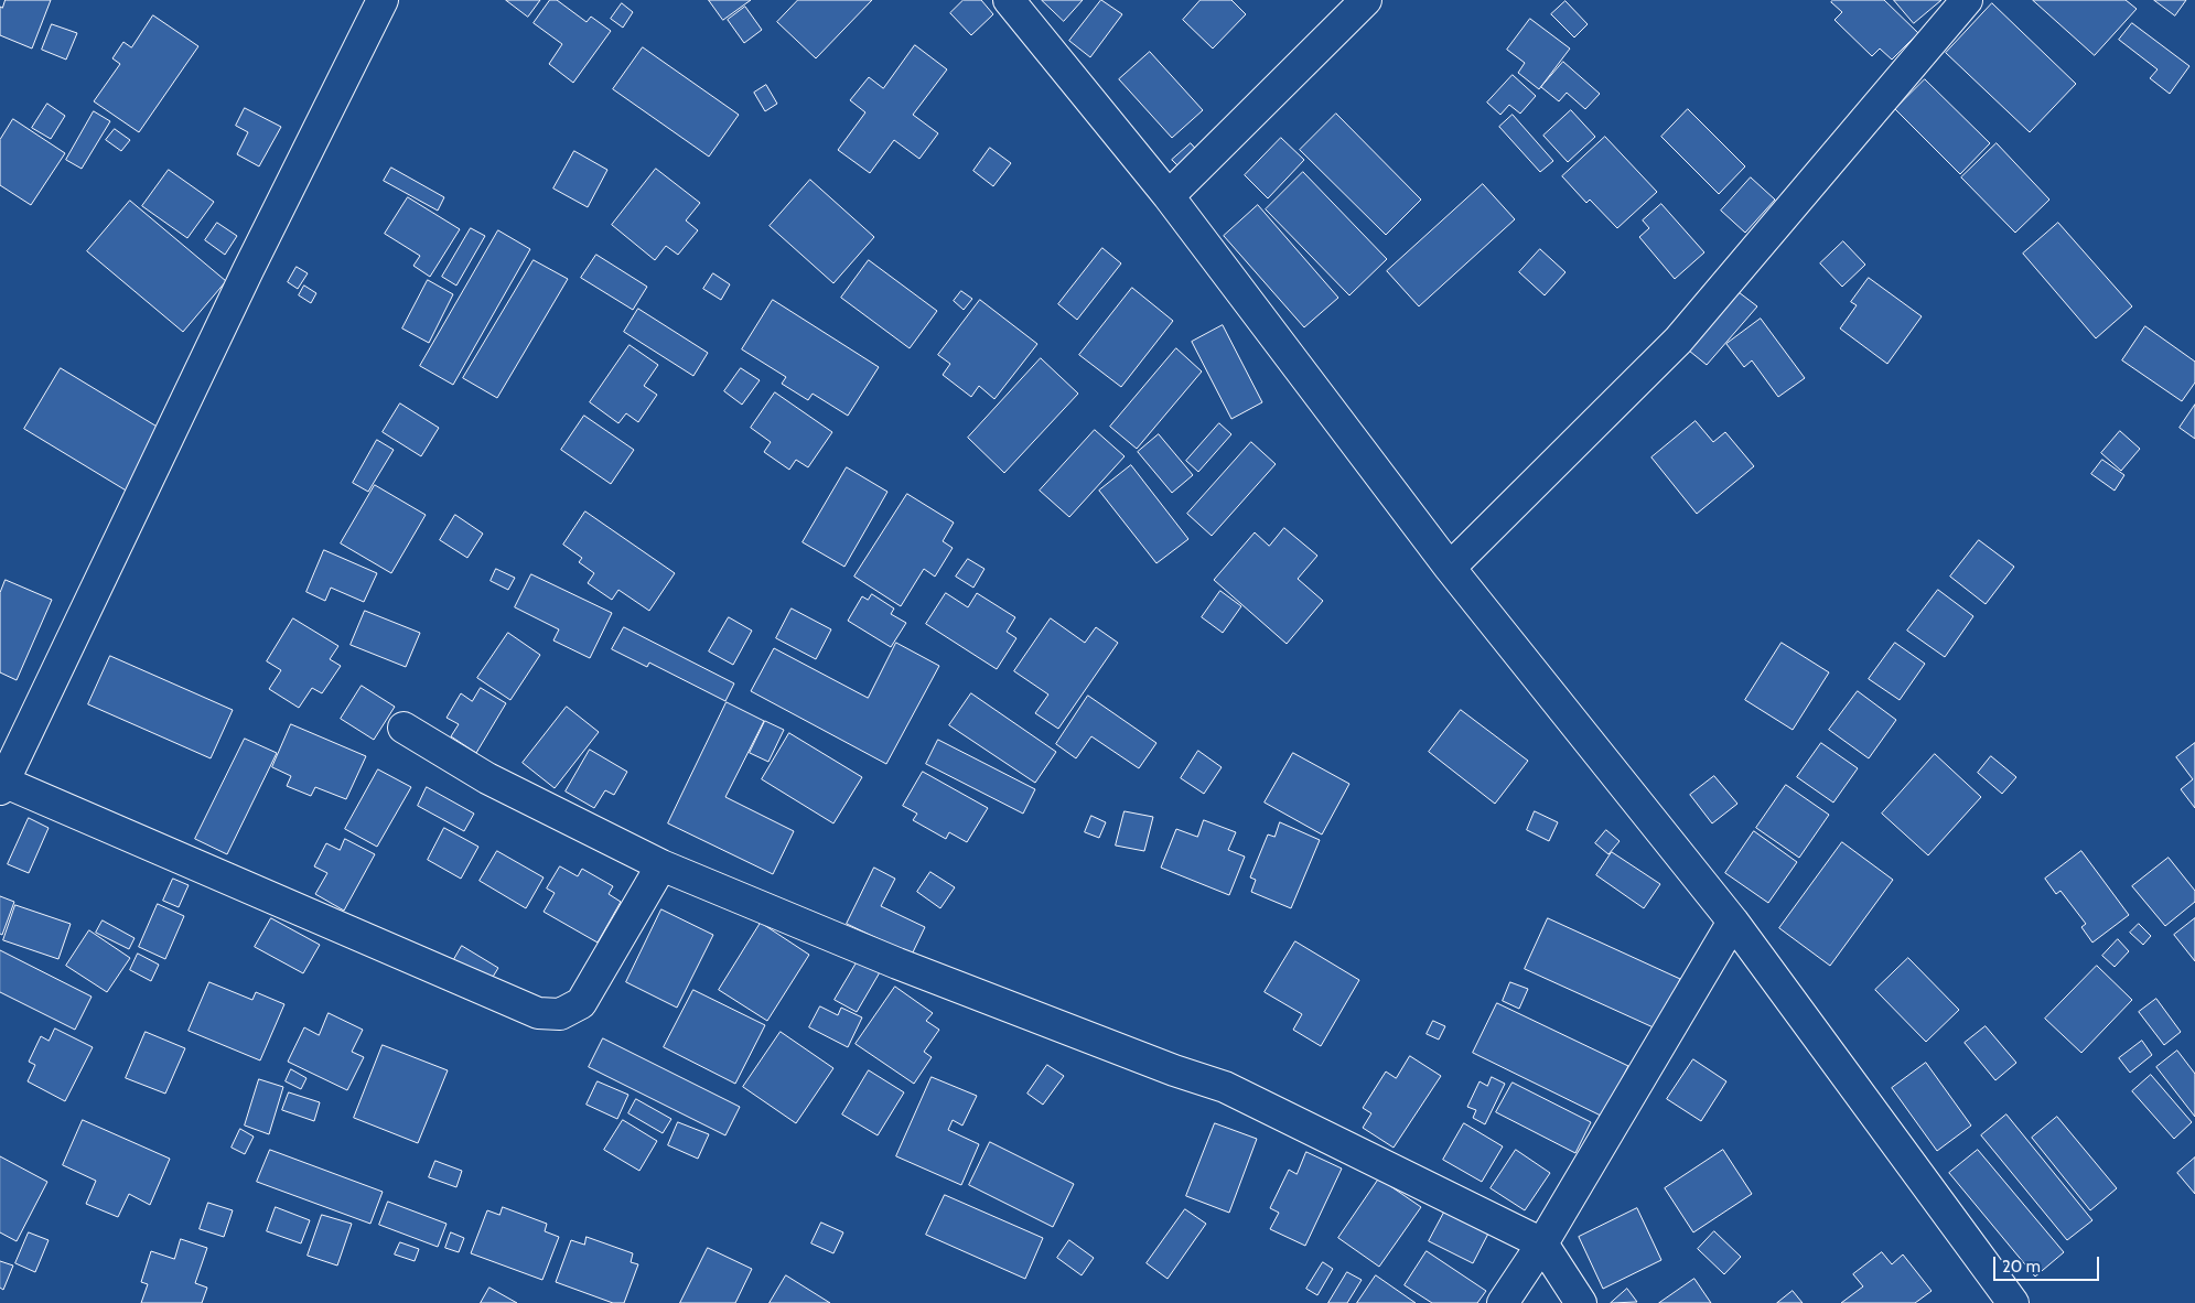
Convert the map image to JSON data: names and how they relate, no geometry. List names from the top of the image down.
{
  "scale_bar": "20 m"
}
